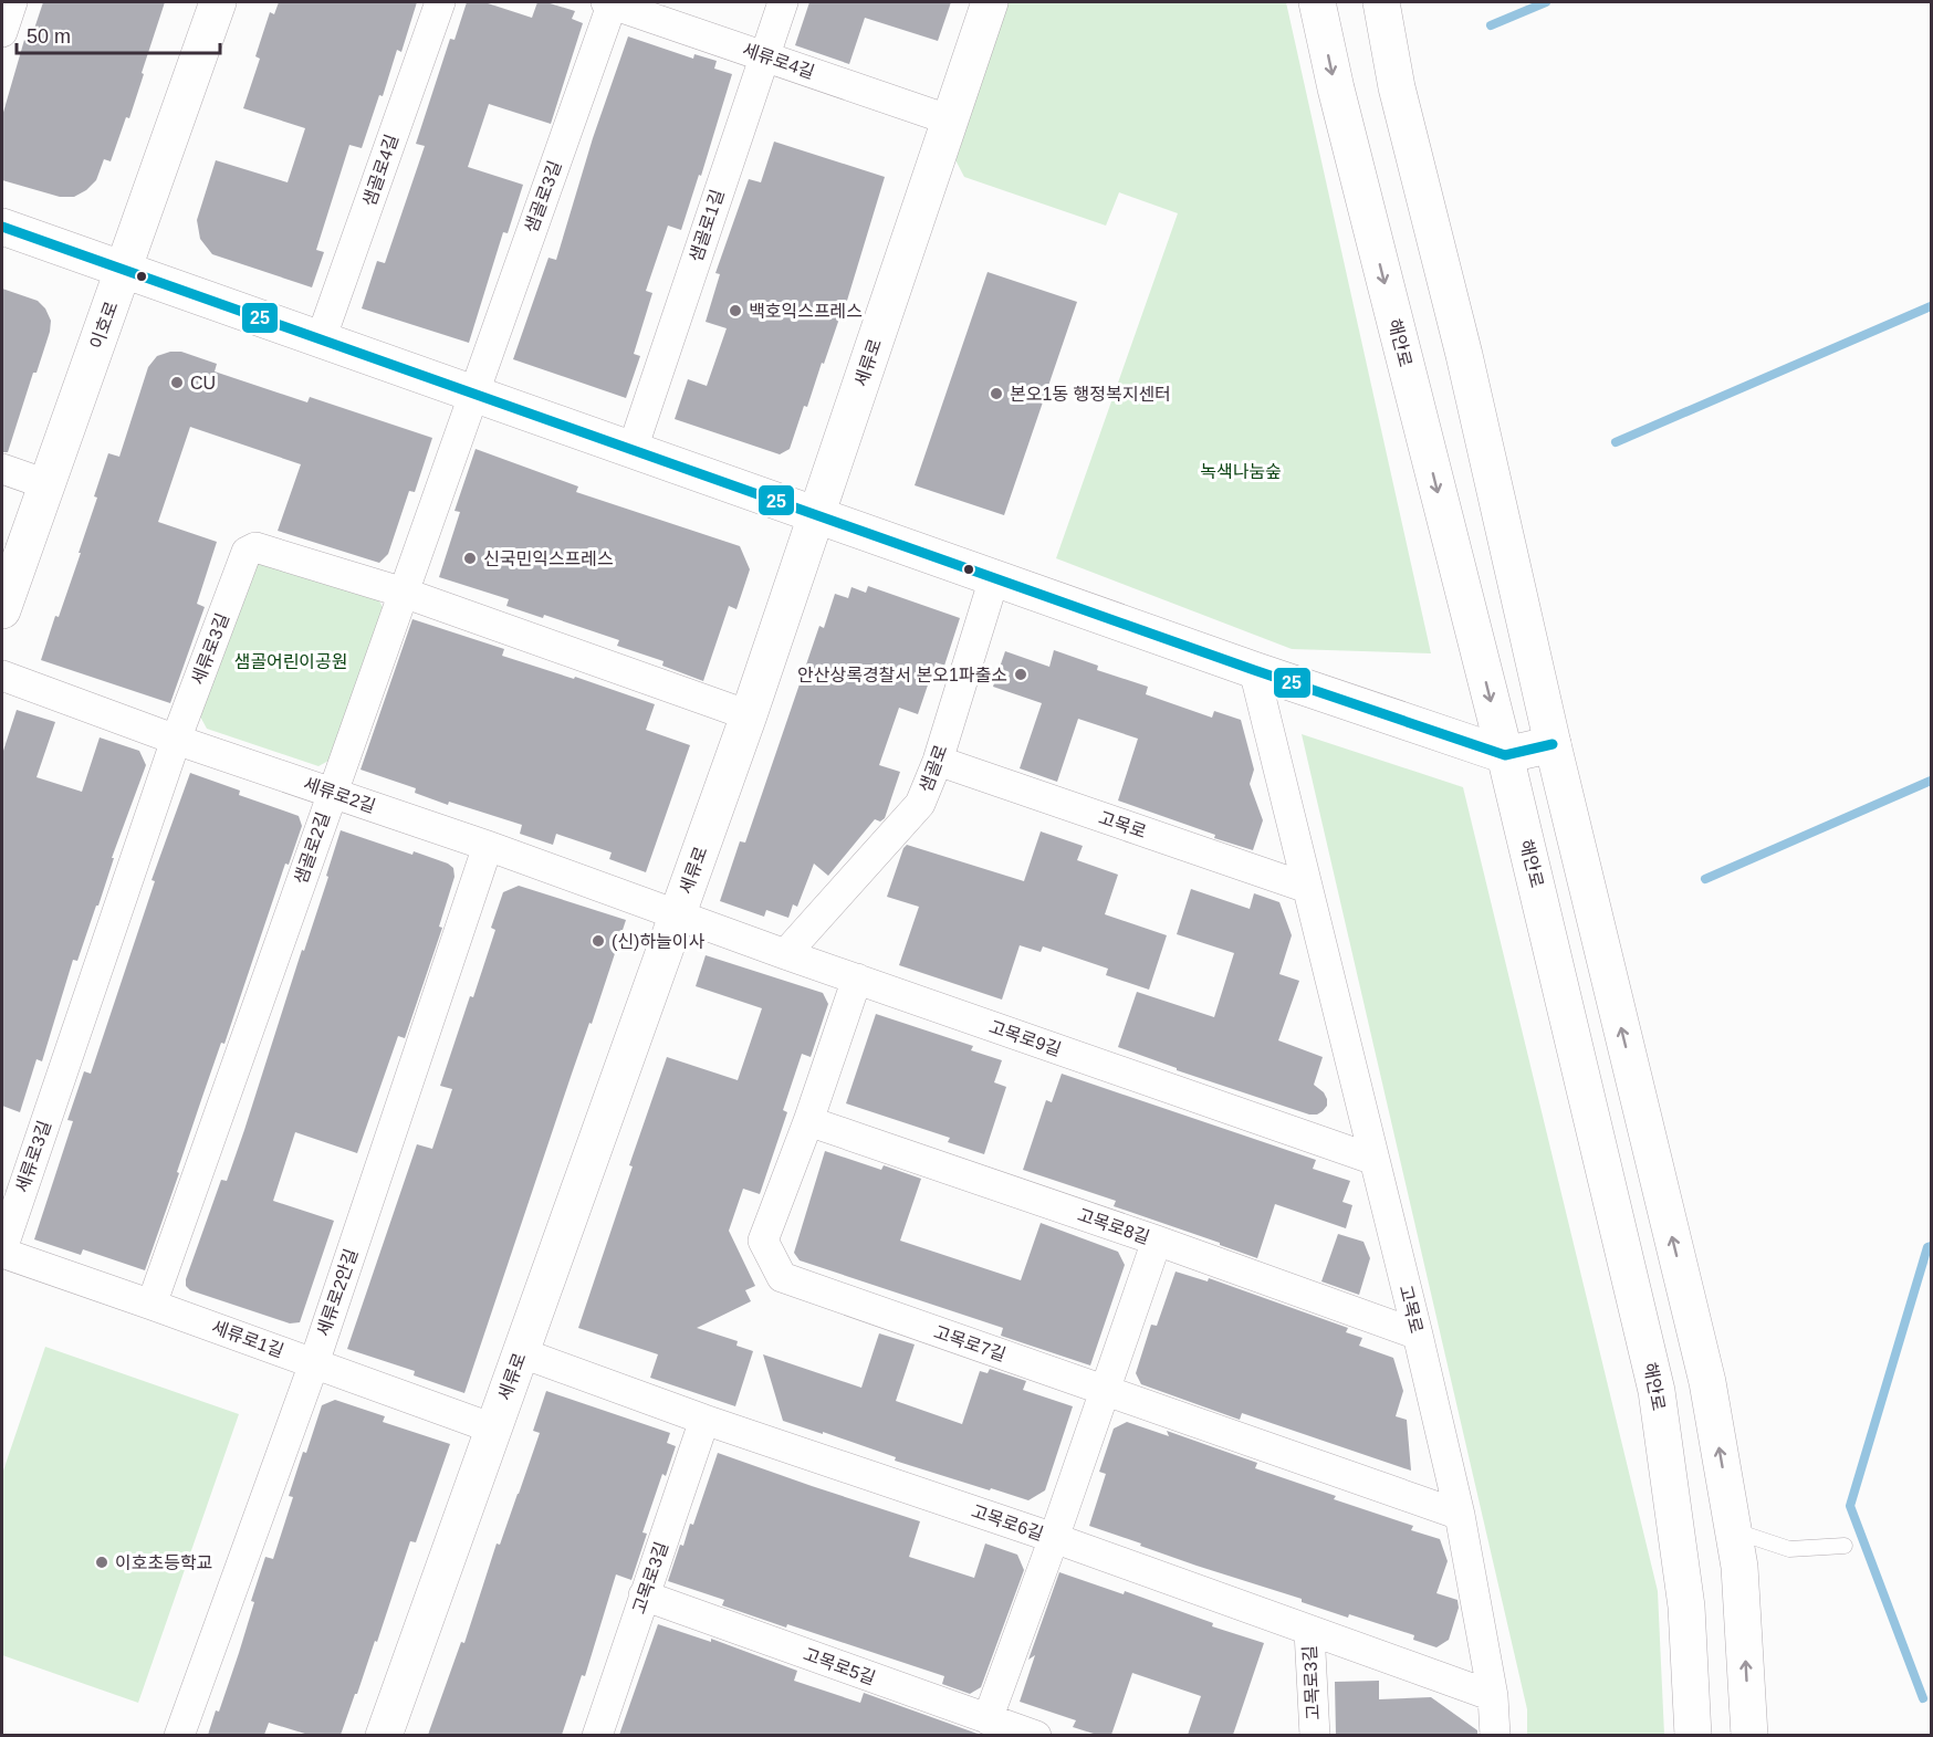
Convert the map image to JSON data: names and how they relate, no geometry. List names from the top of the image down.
{
  "streets": {
    "street": [
      "세류로4길",
      "샘골로4길",
      "샘골로3길",
      "샘골로1길",
      "이호로",
      "해안로",
      "세류로",
      "세류로3길",
      "샘골로",
      "세류로2길",
      "고목로",
      "샘골로2길",
      "고목로9길",
      "고목로8길",
      "세류로2안길",
      "세류로1길",
      "고목로7길",
      "고목로6길",
      "고목로3길",
      "고목로5길"
    ]
  },
  "crossings": [
    ["세류로4길", "샘골로3길"],
    ["세류로4길", "샘골로1길"],
    ["세류로4길", "세류로"],
    ["샘골로3길", "샘골로2길"],
    ["세류로", "세류로3길"],
    ["세류로", "세류로2길"],
    ["세류로", "고목로9길"],
    ["세류로", "세류로1길"],
    ["세류로", "고목로6길"],
    ["세류로3길", "세류로2길"],
    ["세류로3길", "샘골로2길"],
    ["세류로3길", "세류로1길"],
    ["샘골로", "고목로"],
    ["샘골로", "고목로9길"],
    ["세류로2길", "샘골로2길"],
    ["세류로2길", "고목로9길"],
    ["세류로2길", "세류로2안길"],
    ["고목로", "고목로9길"],
    ["고목로", "고목로8길"],
    ["고목로", "고목로7길"],
    ["고목로", "고목로6길"],
    ["샘골로2길", "세류로1길"],
    ["고목로9길", "고목로7길"],
    ["고목로8길", "고목로7길"],
    ["세류로2안길", "세류로1길"],
    ["고목로6길", "고목로3길"],
    ["고목로3길", "고목로5길"]
  ],
  "parks": ["녹색나눔숲", "샘골어린이공원"],
  "places": [
    "백호익스프레스",
    "CU",
    "본오1동 행정복지센터",
    "신국민익스프레스",
    "안산상록경찰서 본오1파출소",
    "(신)하늘이사",
    "이호초등학교"
  ],
  "lines": ["transit line 25"],
  "scale_bar": "50 m"
}
